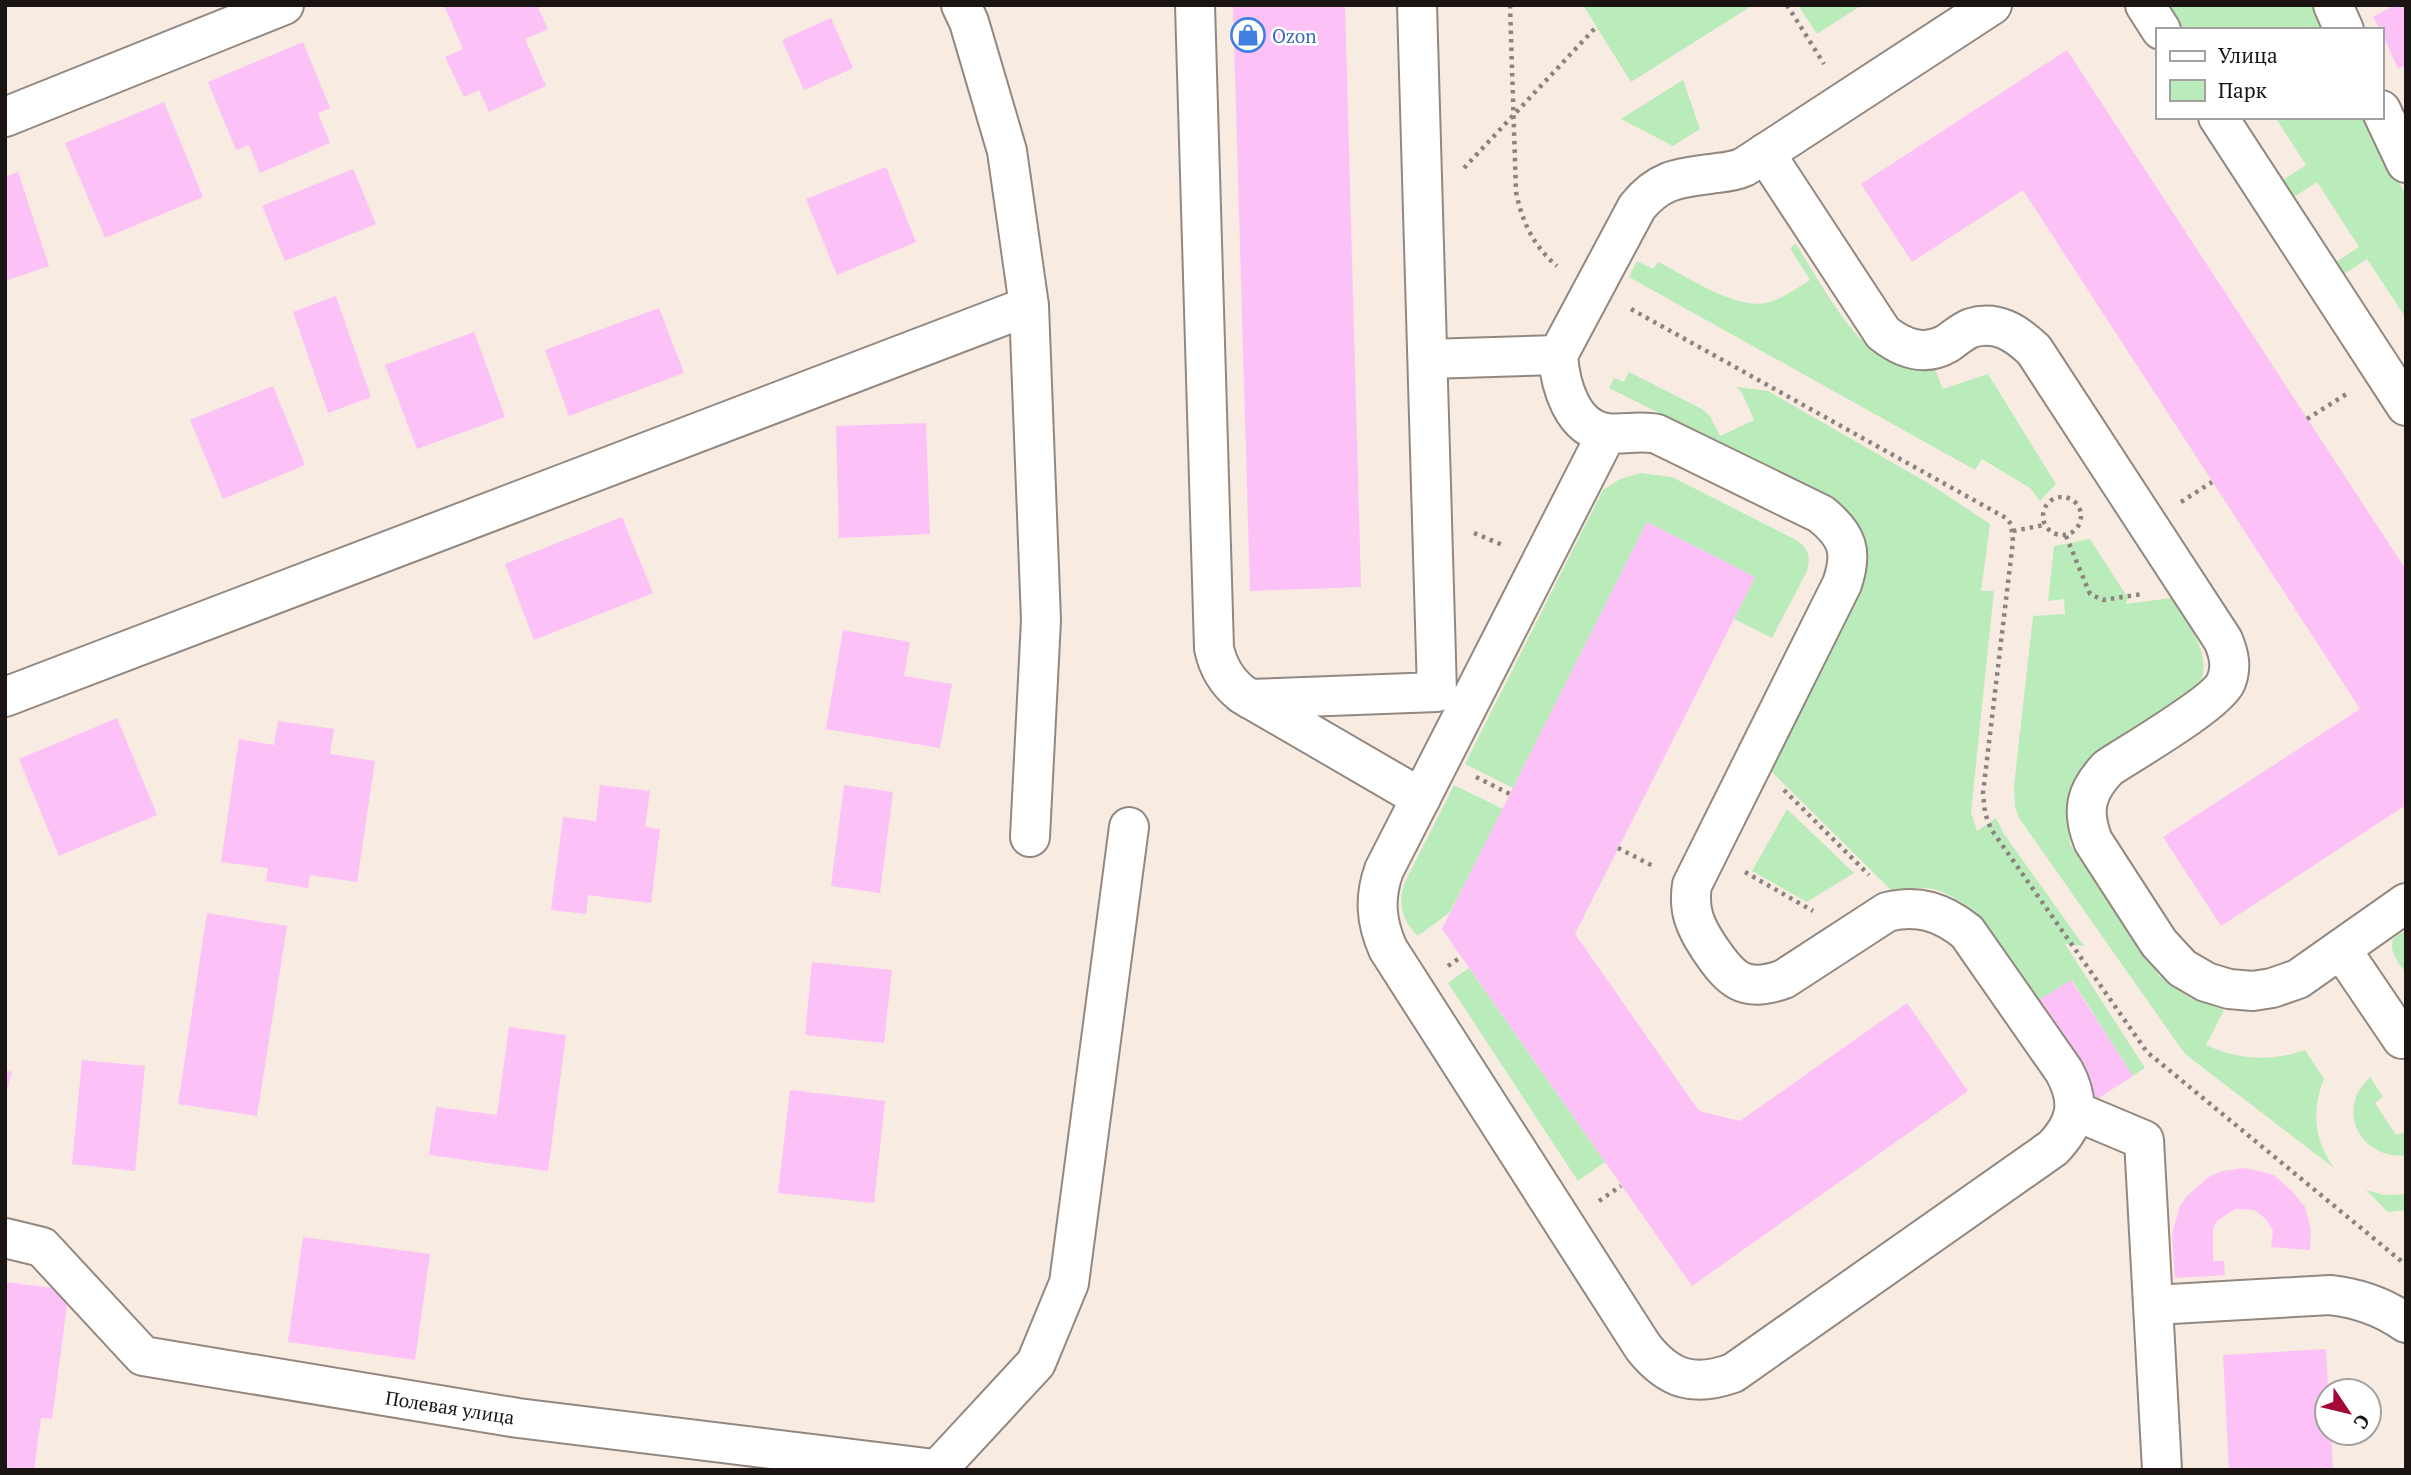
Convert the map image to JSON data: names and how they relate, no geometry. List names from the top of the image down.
{
  "streets": {
    "street": ["Полевая улица"]
  },
  "places": {
    "shop": ["Ozon"]
  },
  "legend": ["Улица", "Парк"],
  "north": "bottom right"
}
